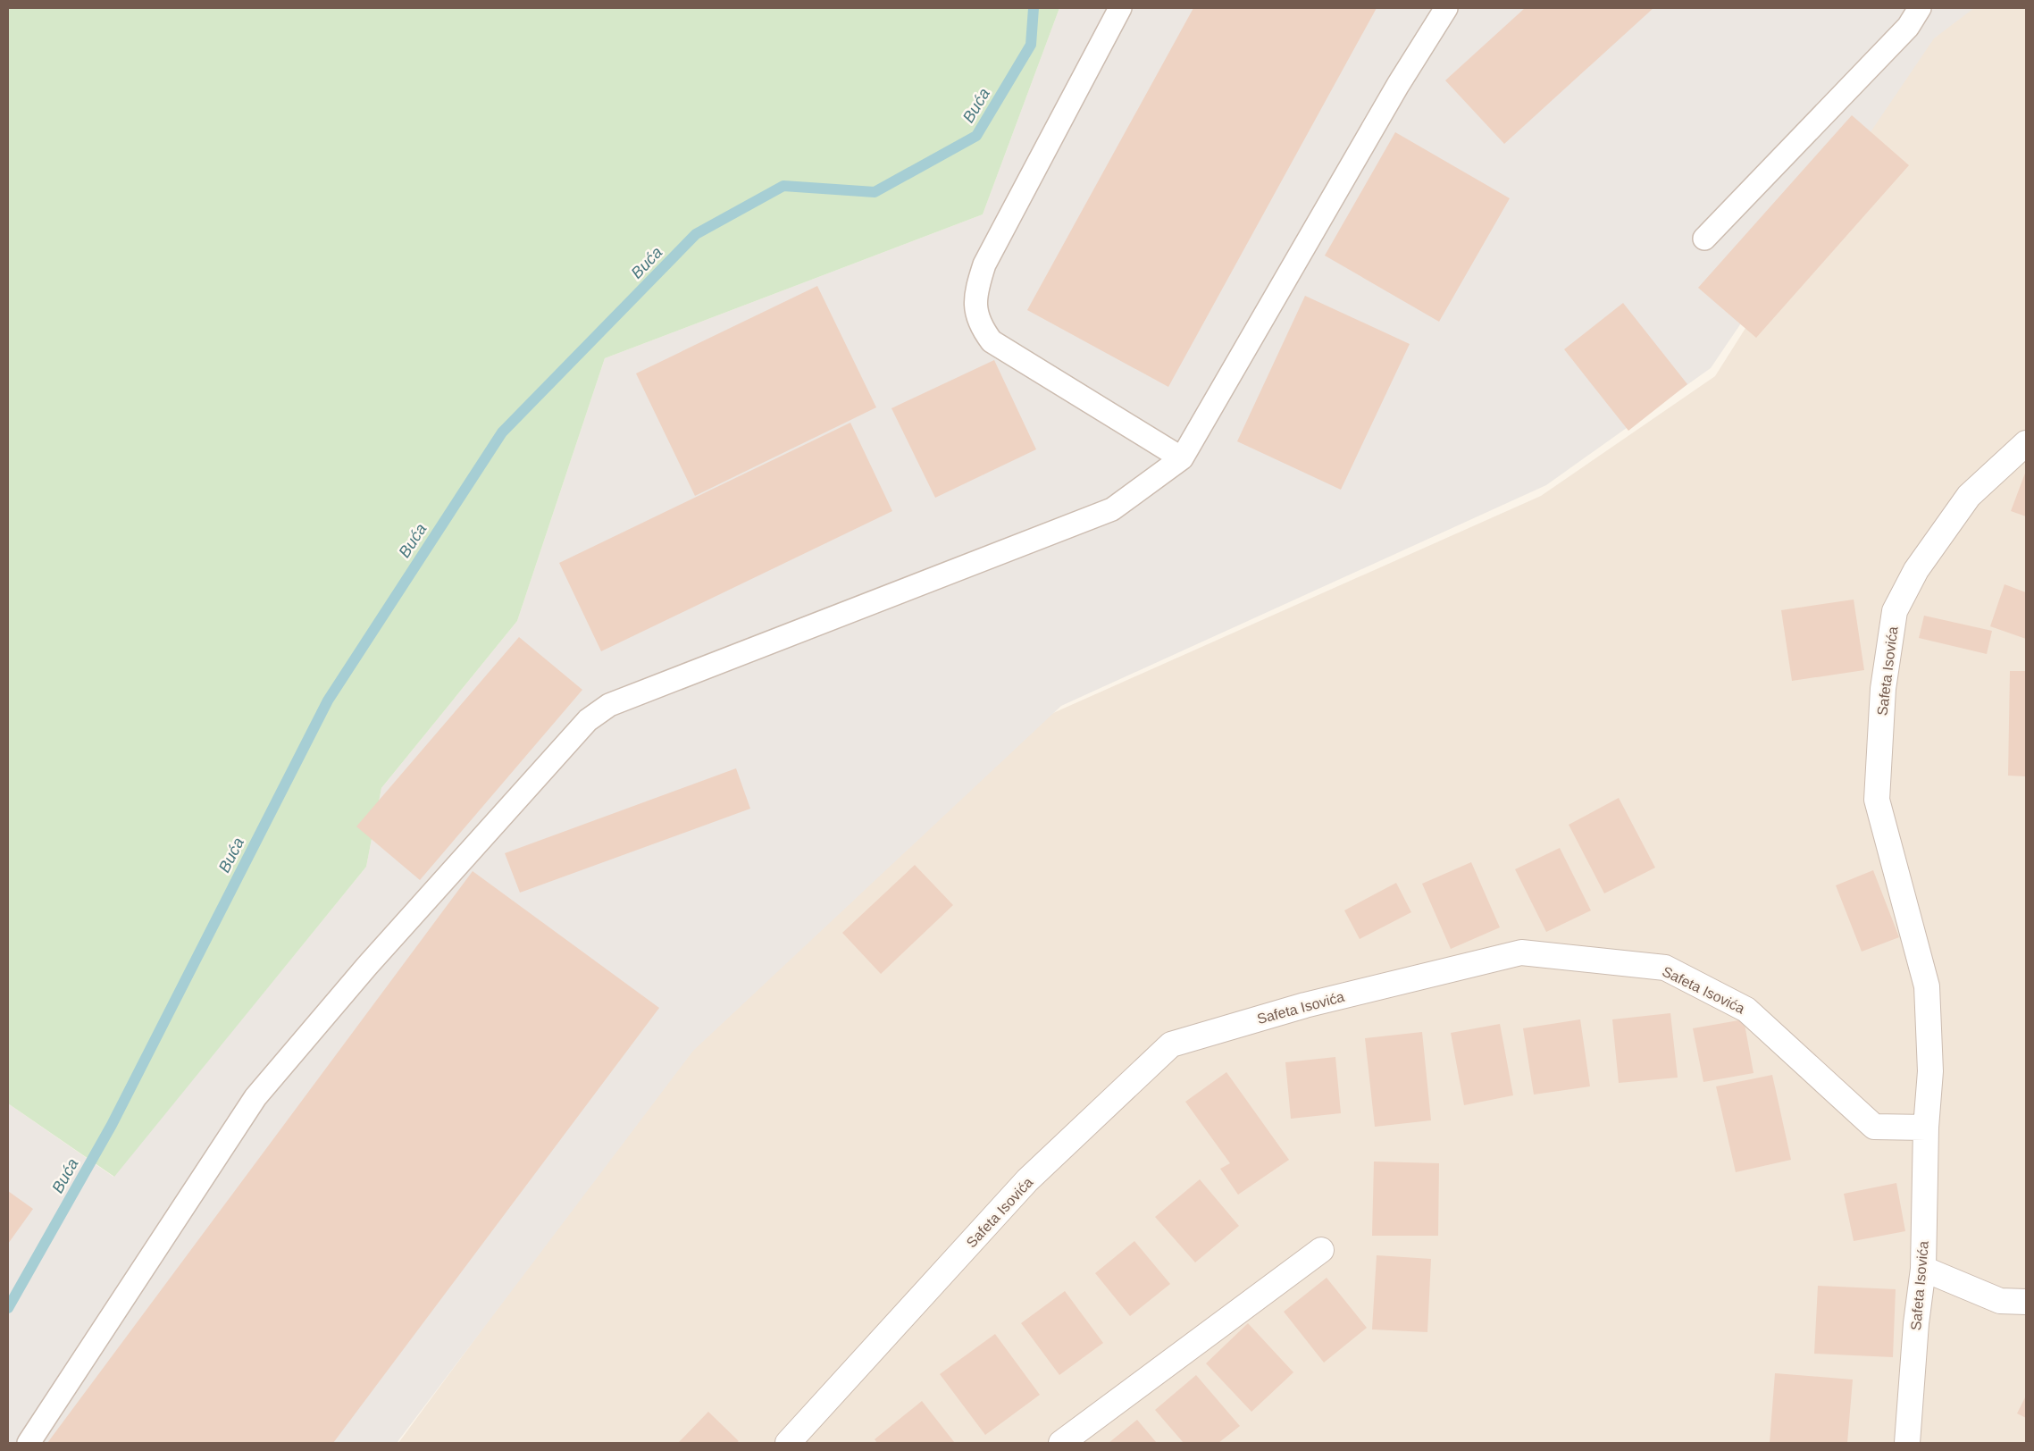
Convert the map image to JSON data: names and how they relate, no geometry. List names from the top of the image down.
{
  "streets": {
    "street": ["Safeta Isovića"]
  },
  "water": ["Buća"]
}
